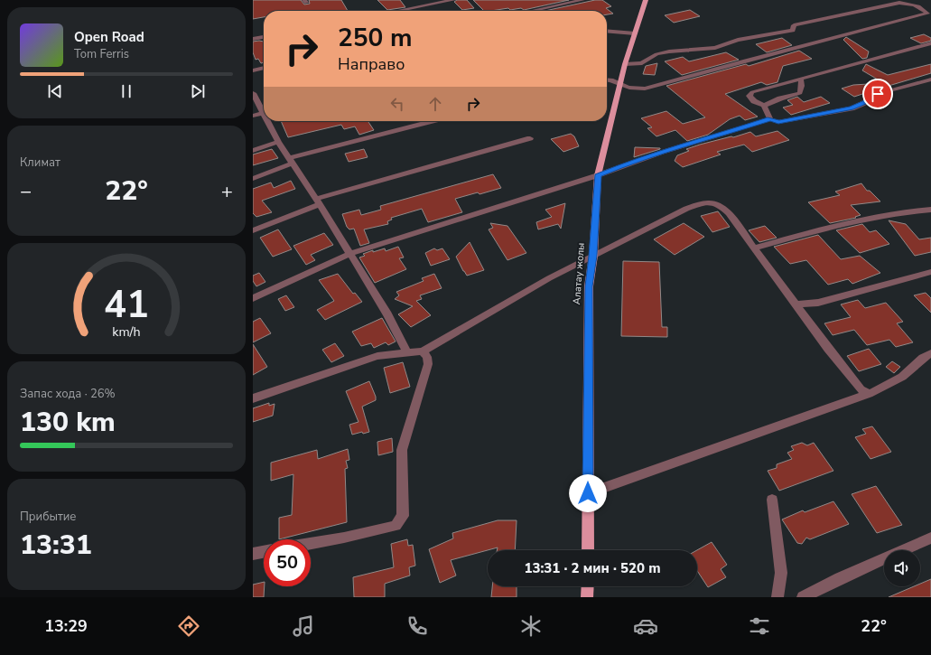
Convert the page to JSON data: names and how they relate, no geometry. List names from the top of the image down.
{
  "streets": {
    "main road": ["Алатау жолы"]
  },
  "page": {
    "turn": ["250 m", "Направо"],
    "song": ["Open Road", "Tom Ferris"],
    "tile": [
      "Климат",
      ["Запас хода · 26%", "130 km"],
      ["Прибытие", "13:31"]
    ],
    "heat": ["−", "22°", "+"],
    "limit": "50",
    "trip": "13:31 · 2 мин · 520 m",
    "tabs": ["13:29", "22°"],
    "gauge": ["41", "km/h"]
  }
}
